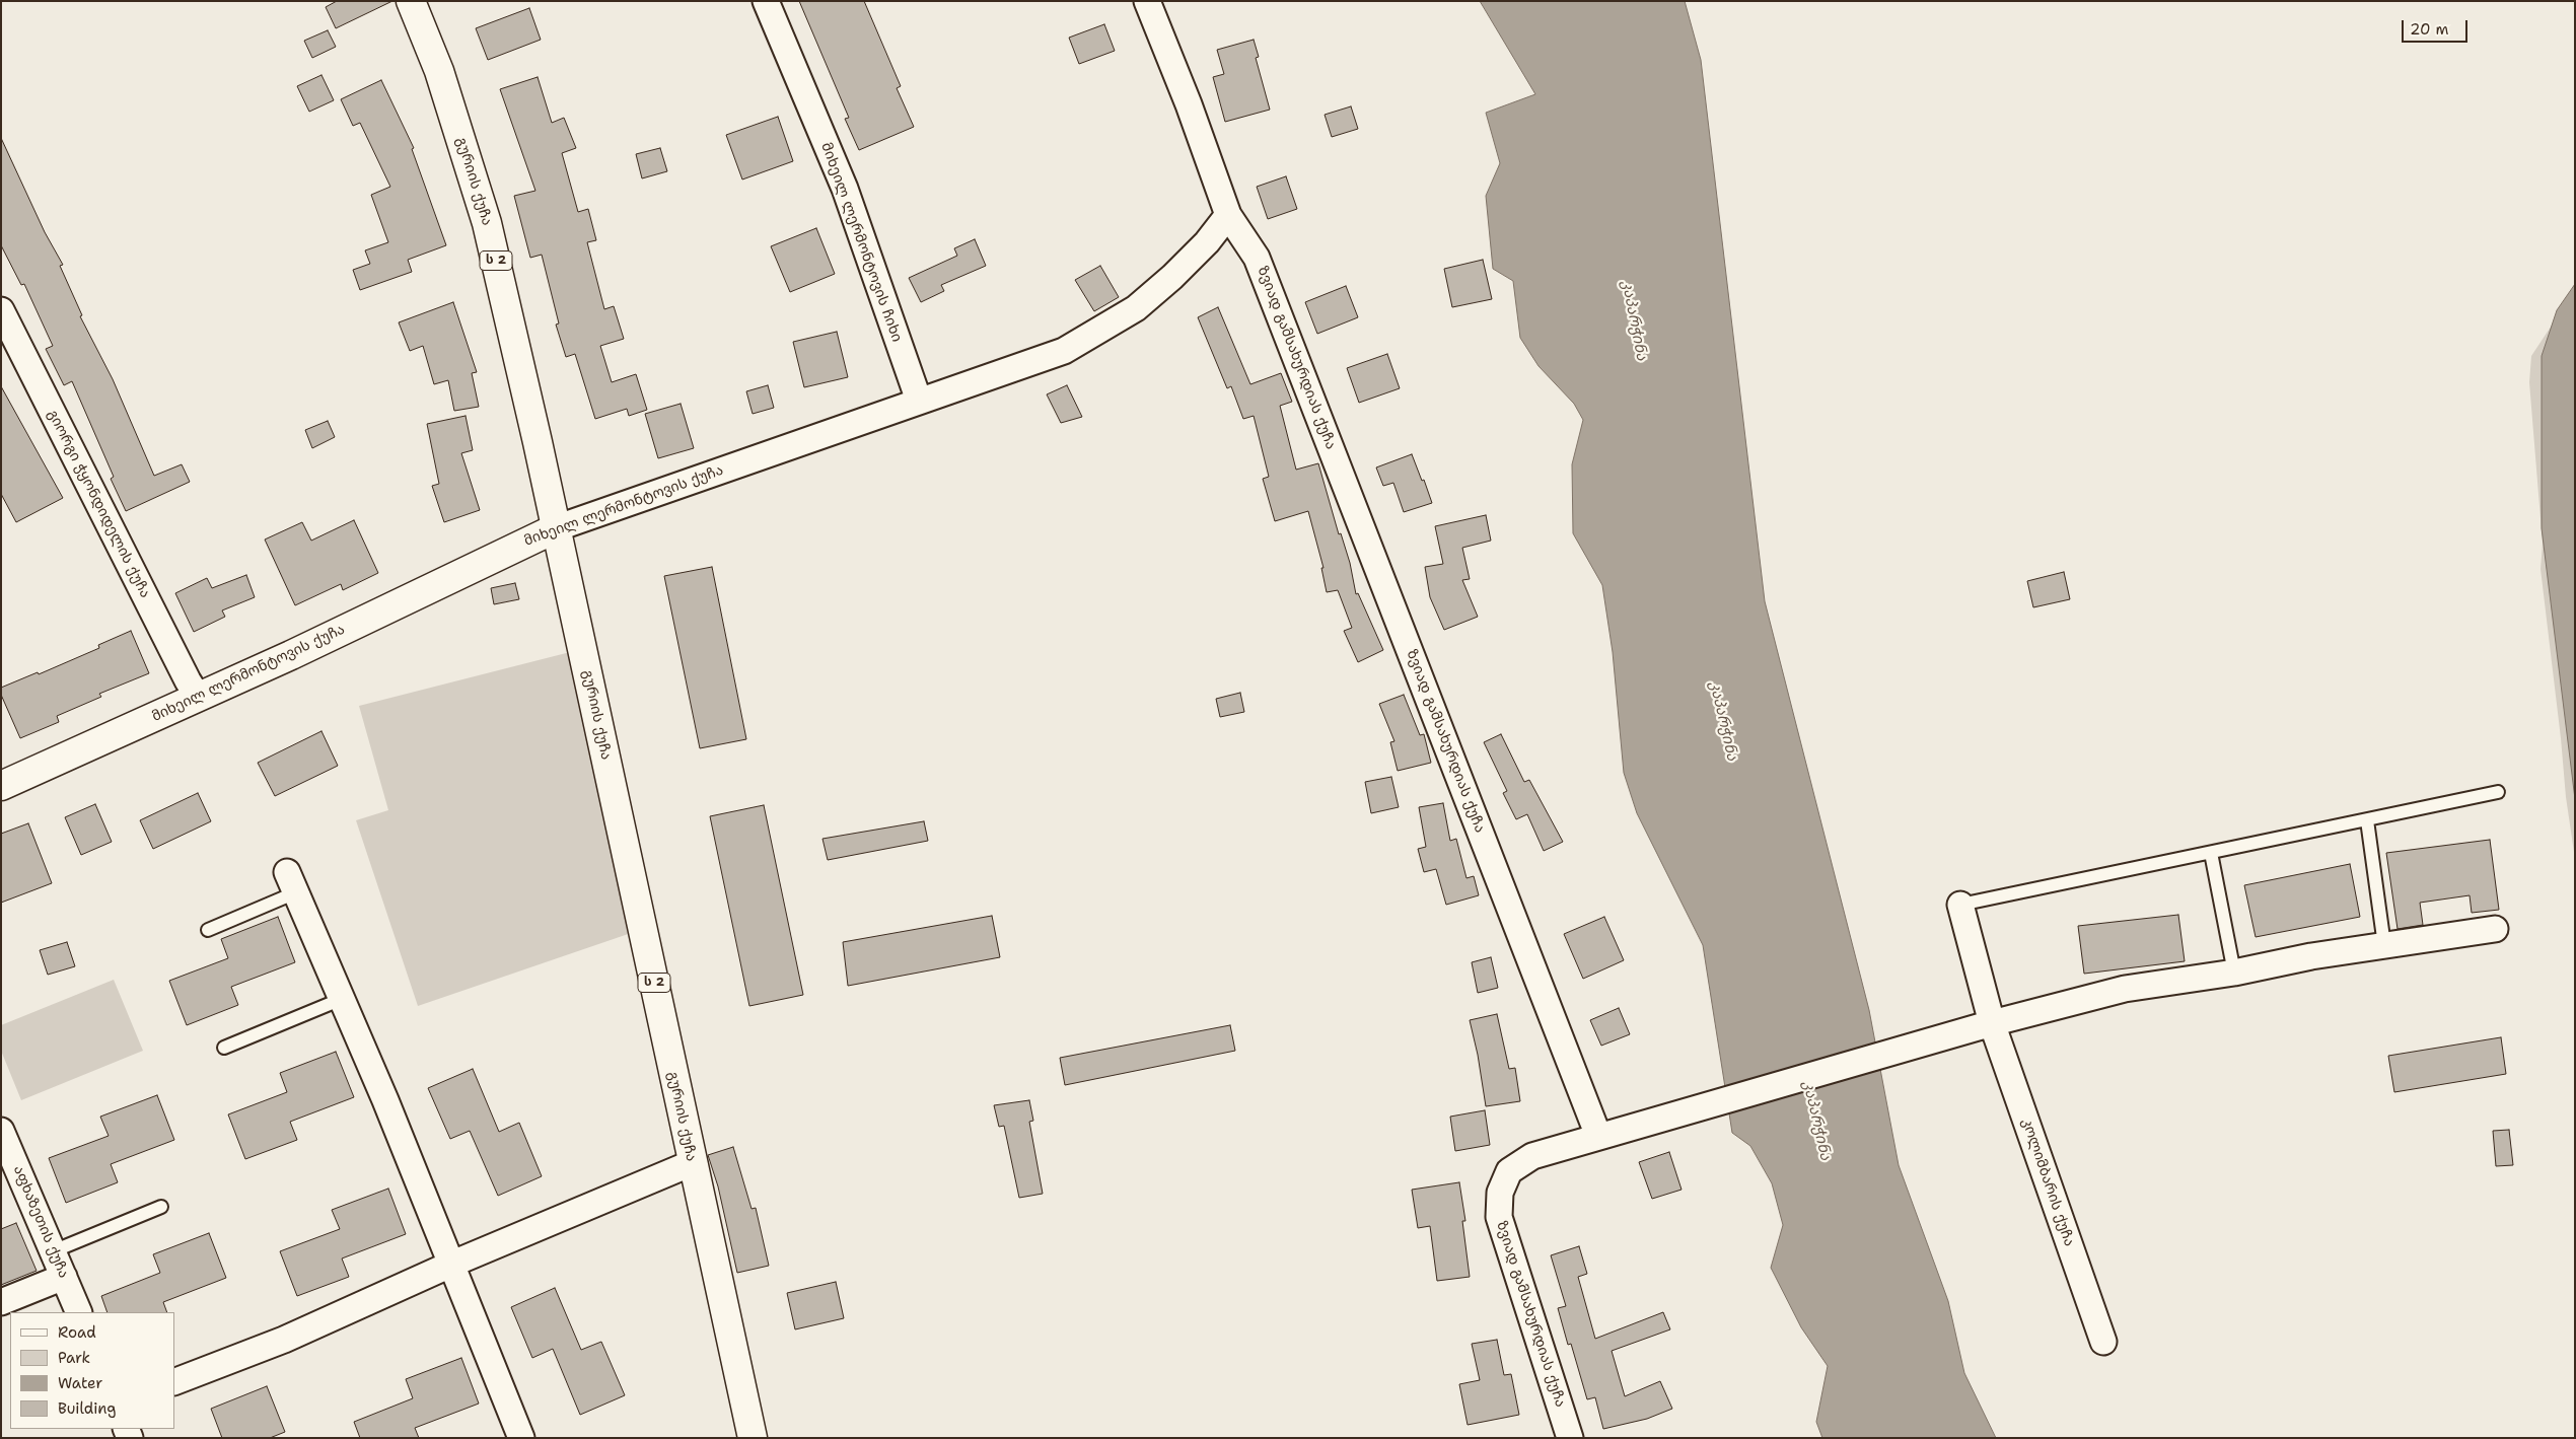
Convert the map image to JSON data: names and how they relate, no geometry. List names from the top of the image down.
{
  "streets": {
    "main road": ["გურიის ქუჩა", "ს 2", "მიხეილ ლერმონტოვის ქუჩა"],
    "street": [
      "მიხეილ ლერმონტოვის ჩიხი",
      "ზვიად გამსახურდიას ქუჩა",
      "გიორგი ჭყონდიდელის ქუჩა",
      "კოლიმბარის ქუჩა",
      "აფხაზეთის ქუჩა"
    ]
  },
  "crossings": [
    ["გურიის ქუჩა", "მიხეილ ლერმონტოვის ქუჩა"],
    ["მიხეილ ლერმონტოვის ჩიხი", "მიხეილ ლერმონტოვის ქუჩა"],
    ["ზვიად გამსახურდიას ქუჩა", "მიხეილ ლერმონტოვის ქუჩა"],
    ["გიორგი ჭყონდიდელის ქუჩა", "მიხეილ ლერმონტოვის ქუჩა"]
  ],
  "water": ["კაპარჭინა"],
  "legend": [
    "Road",
    "Park",
    "Water",
    "Building"
  ],
  "scale_bar": "20 m"
}
